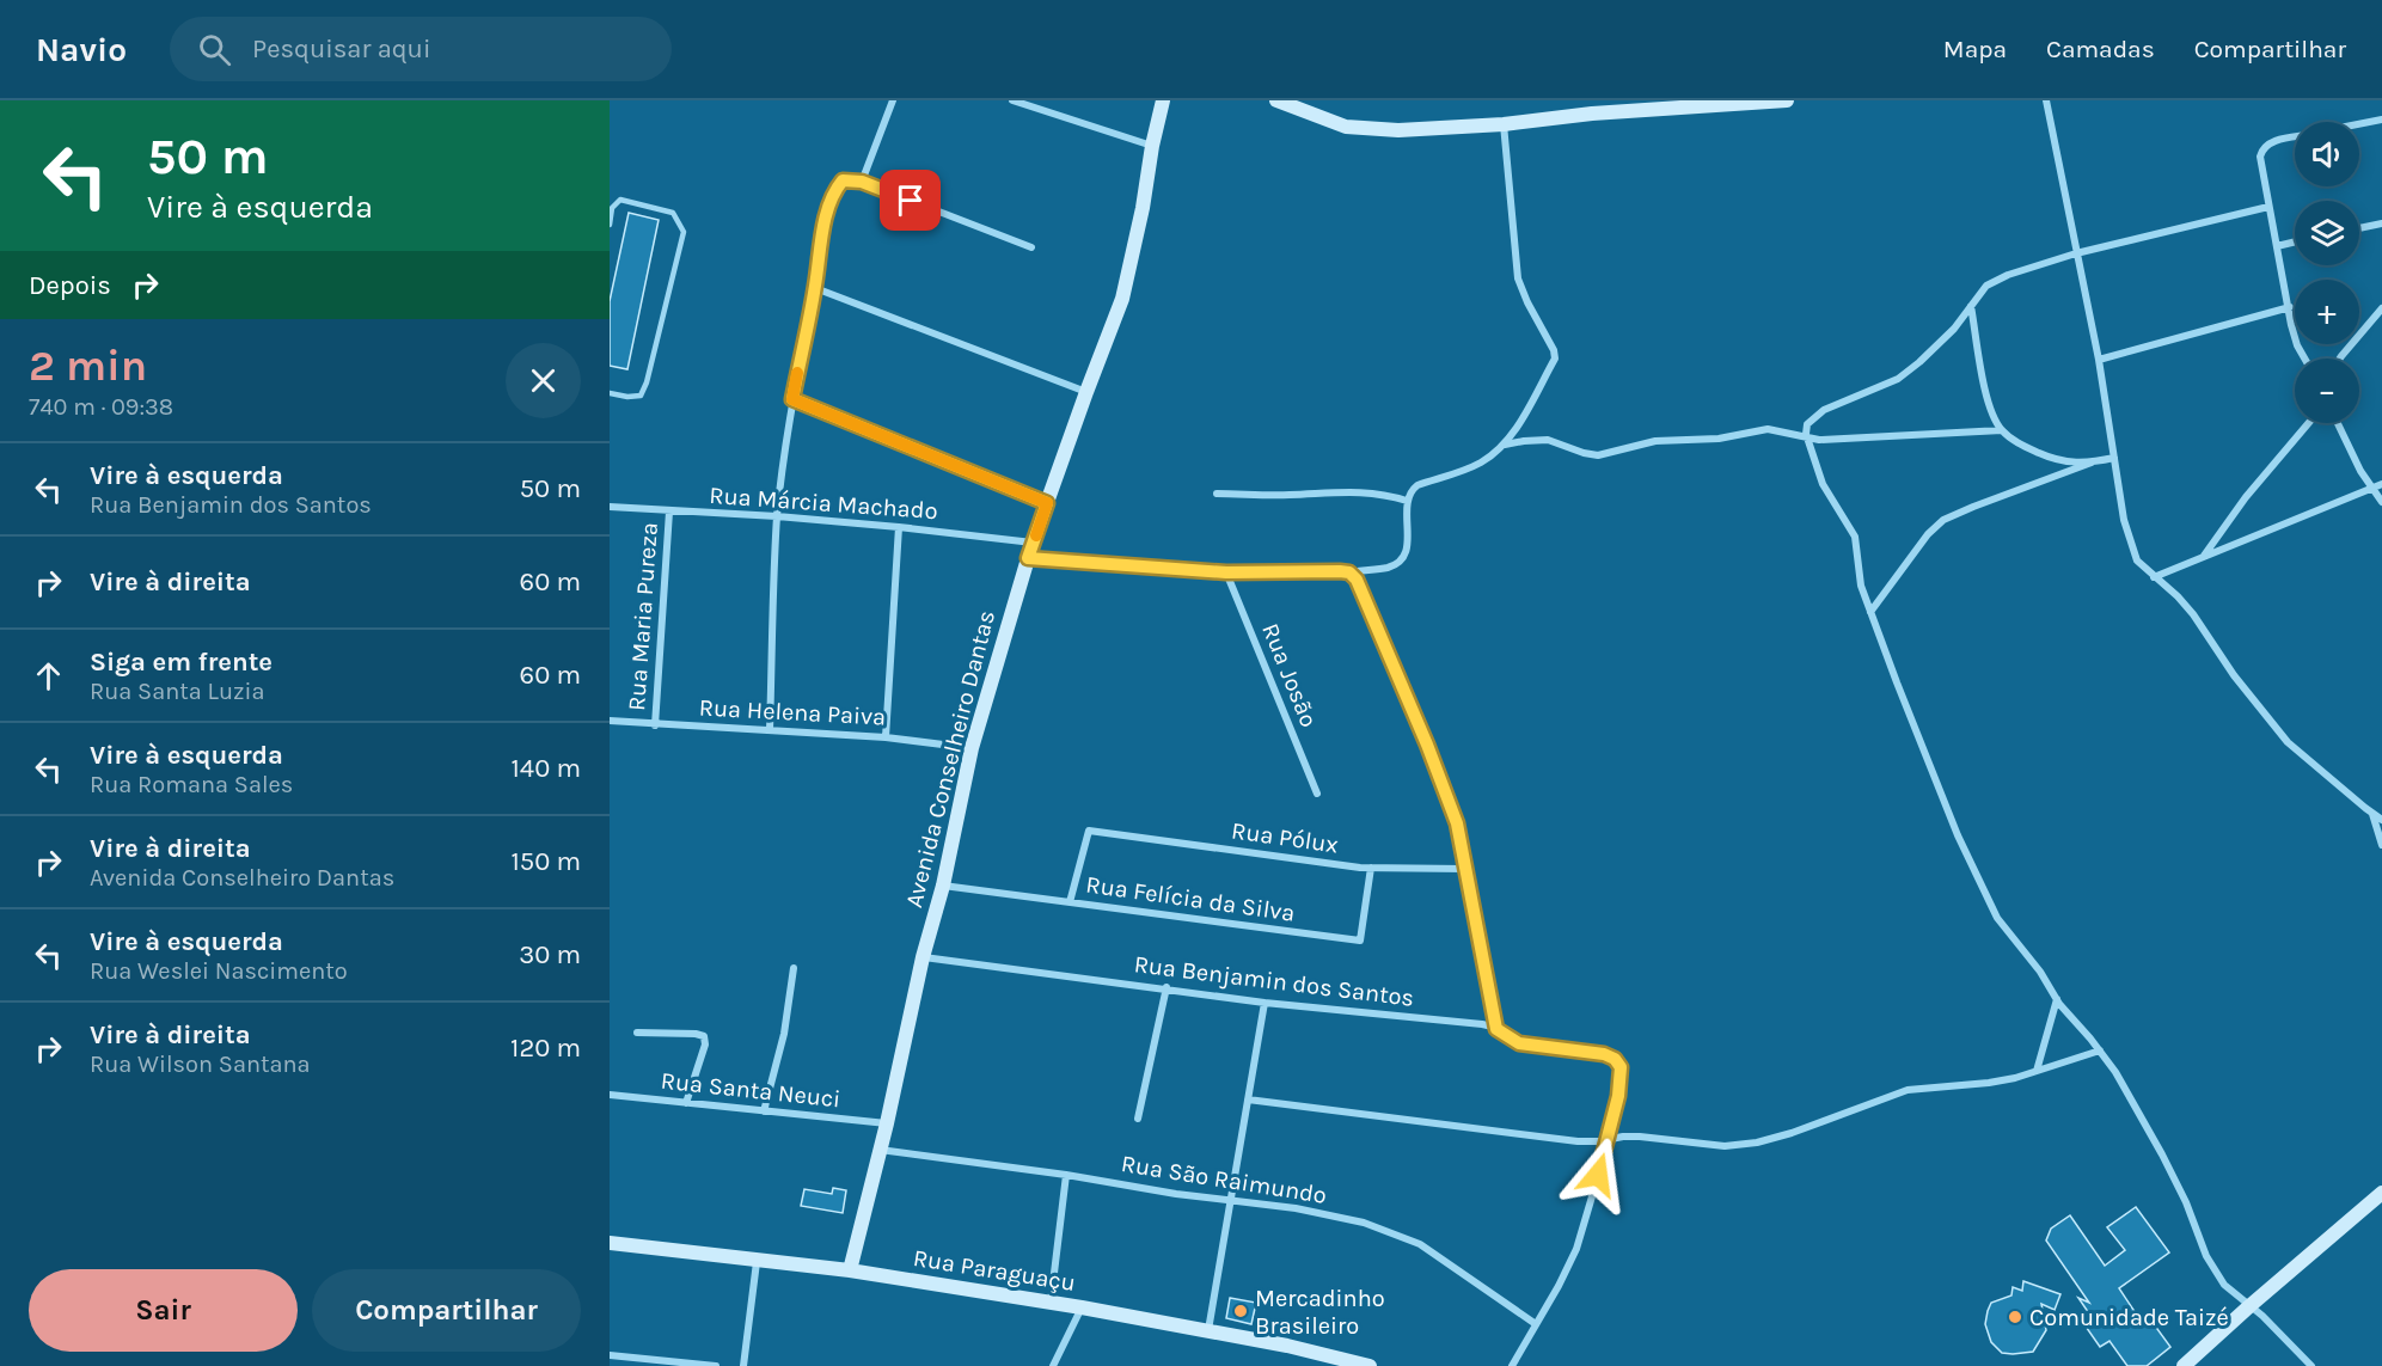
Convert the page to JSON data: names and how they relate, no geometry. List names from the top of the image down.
{
  "streets": {
    "street": [
      "Rua Márcia Machado",
      "Rua Maria Pureza",
      "Rua Josão",
      "Rua Helena Paiva",
      "Avenida Conselheiro Dantas",
      "Rua Pólux",
      "Rua Felícia da Silva",
      "Rua Benjamin dos Santos",
      "Rua Santa Neuci",
      "Rua São Raimundo",
      "Rua Paraguaçu"
    ]
  },
  "crossings": [
    ["Rua Márcia Machado", "Rua Maria Pureza"],
    ["Rua Márcia Machado", "Avenida Conselheiro Dantas"],
    ["Rua Maria Pureza", "Rua Helena Paiva"],
    ["Rua Helena Paiva", "Avenida Conselheiro Dantas"],
    ["Avenida Conselheiro Dantas", "Rua Felícia da Silva"],
    ["Avenida Conselheiro Dantas", "Rua Benjamin dos Santos"],
    ["Avenida Conselheiro Dantas", "Rua Santa Neuci"],
    ["Avenida Conselheiro Dantas", "Rua São Raimundo"],
    ["Avenida Conselheiro Dantas", "Rua Paraguaçu"],
    ["Rua Pólux", "Rua Felícia da Silva"]
  ],
  "places": ["Mercadinho Brasileiro", "Comunidade Taizé"],
  "page": {
    "header": "Navio",
    "search": "Pesquisar aqui",
    "nav": ["Mapa", "Camadas", "Compartilhar"],
    "turn": ["50 m", "Vire à esquerda"],
    "map_buttons": ["+", "−"],
    "then": "Depois",
    "heading": ["2 min", "740 m · 09:38"],
    "list": [
      {
        "name": "Vire à esquerda",
        "note": "Rua Benjamin dos Santos",
        "value": "50 m"
      },
      {
        "name": "Vire à direita",
        "value": "60 m"
      },
      {
        "name": "Siga em frente",
        "note": "Rua Santa Luzia",
        "value": "60 m"
      },
      {
        "name": "Vire à esquerda",
        "note": "Rua Romana Sales",
        "value": "140 m"
      },
      {
        "name": "Vire à direita",
        "note": "Avenida Conselheiro Dantas",
        "value": "150 m"
      },
      {
        "name": "Vire à esquerda",
        "note": "Rua Weslei Nascimento",
        "value": "30 m"
      },
      {
        "name": "Vire à direita",
        "note": "Rua Wilson Santana",
        "value": "120 m"
      }
    ],
    "buttons": ["Sair", "Compartilhar"]
  }
}
